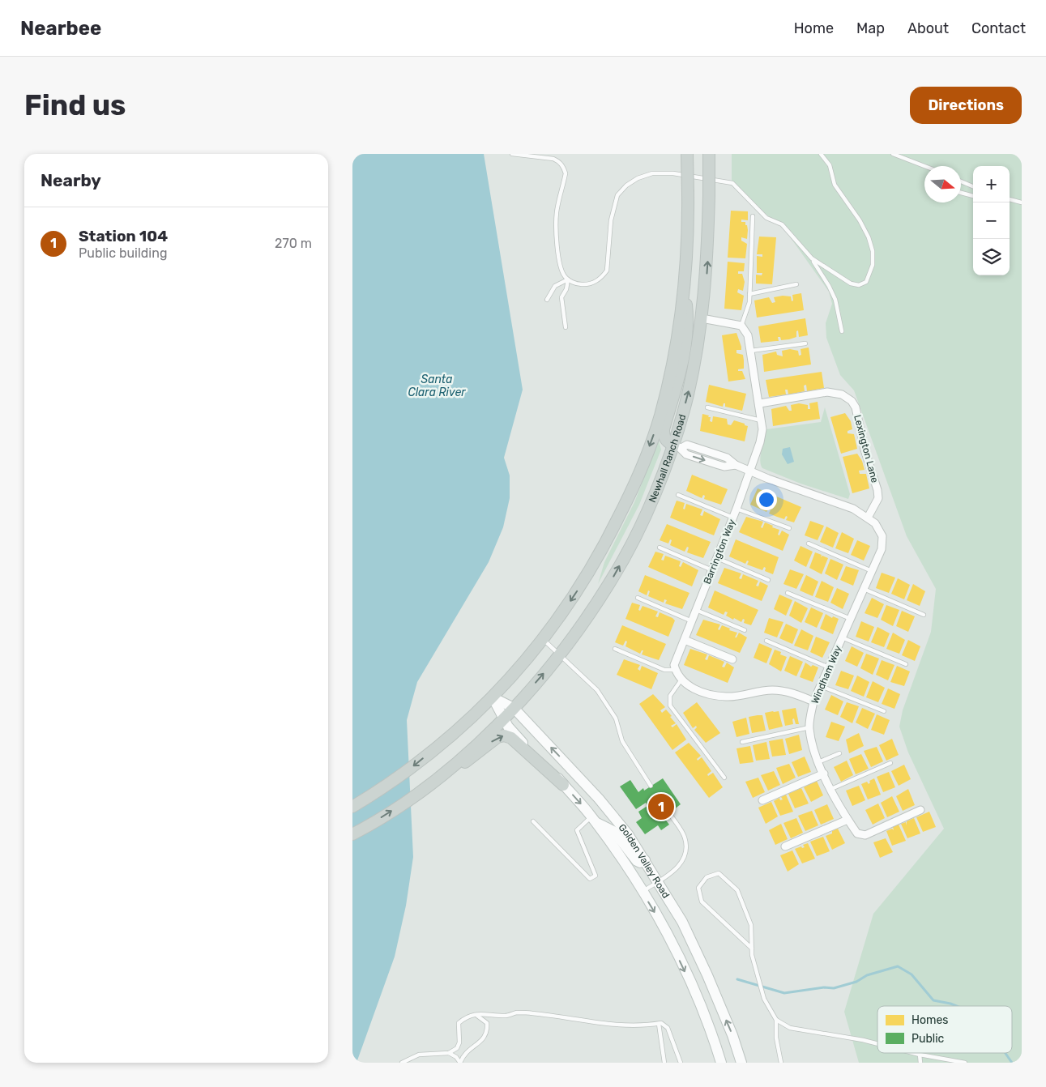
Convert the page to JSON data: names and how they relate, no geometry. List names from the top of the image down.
{
  "streets": {
    "main road": ["Newhall Ranch Road", "Golden Valley Road"],
    "street": ["Lexington Lane", "Barrington Way", "Windham Way"]
  },
  "crossings": [
    ["Lexington Lane", "Barrington Way"],
    ["Lexington Lane", "Windham Way"],
    ["Newhall Ranch Road", "Golden Valley Road"]
  ],
  "water": ["Santa Clara River"],
  "legend": ["Homes", "Public"],
  "north": "right",
  "page": {
    "header": "Nearbee",
    "nav": [
      "Home",
      "Map",
      "About",
      "Contact"
    ],
    "buttons": "Directions",
    "title": "Find us",
    "heading": "Nearby",
    "map_buttons": ["+", "−"],
    "list": [
      {
        "mark": "1",
        "name": "Station 104",
        "note": "Public building",
        "value": "270 m"
      }
    ],
    "pins": "1"
  }
}
